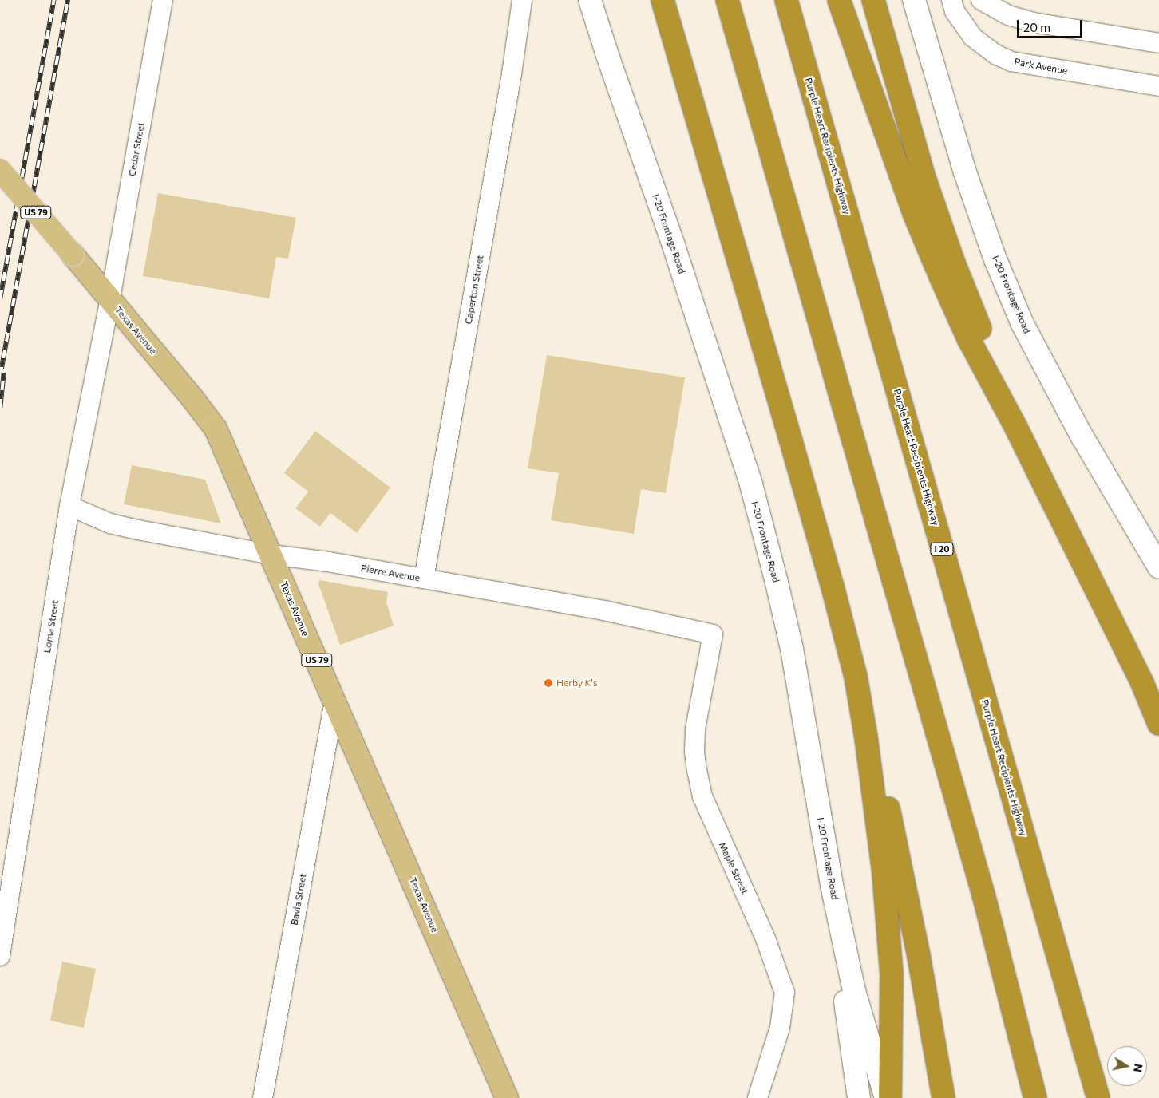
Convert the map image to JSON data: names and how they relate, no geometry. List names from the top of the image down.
{
  "streets": {
    "highway": ["Purple Heart Recipients Highway", "I 20"],
    "main road": ["US 79", "I-20 Frontage Road", "Texas Avenue"],
    "street": [
      "Park Avenue",
      "Cedar Street",
      "Caperton Street",
      "Pierre Avenue",
      "Loma Street",
      "Maple Street",
      "Bavia Street"
    ]
  },
  "crossings": [
    ["Cedar Street", "Texas Avenue"],
    ["Cedar Street", "Loma Street"],
    ["Caperton Street", "Pierre Avenue"],
    ["Texas Avenue", "Pierre Avenue"],
    ["Texas Avenue", "Loma Street"],
    ["Texas Avenue", "Bavia Street"],
    ["Pierre Avenue", "Loma Street"],
    ["Pierre Avenue", "Maple Street"]
  ],
  "places": ["Herby K's"],
  "scale_bar": "20 m",
  "north": "right"
}
